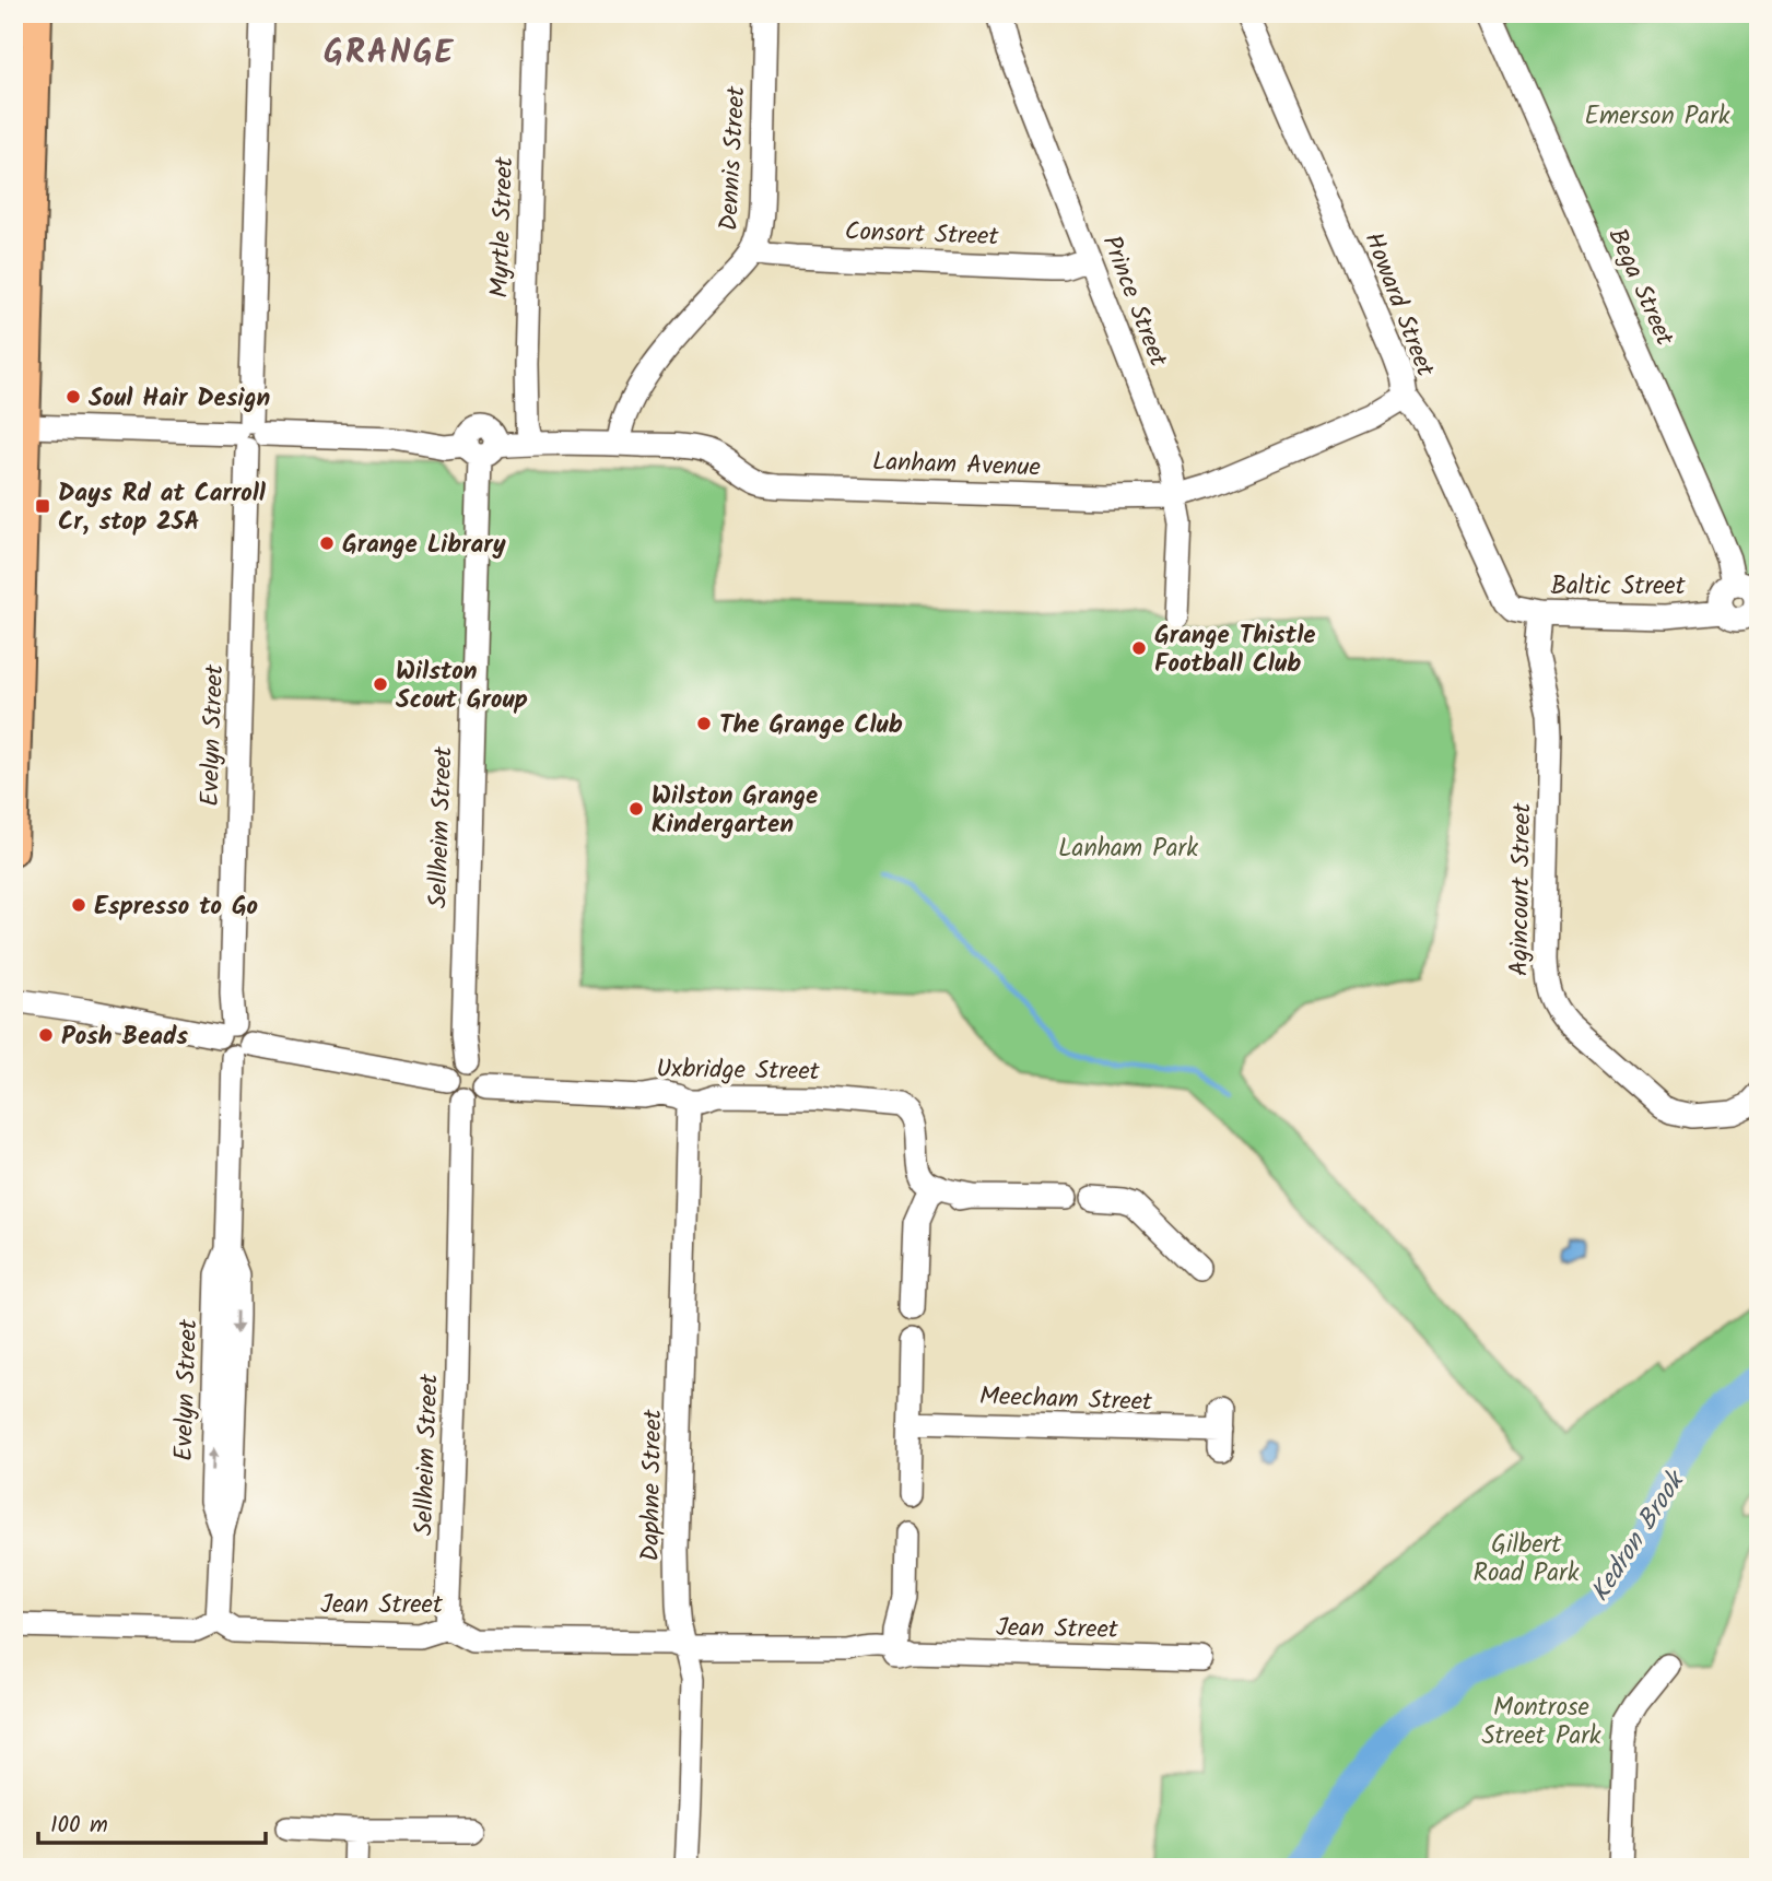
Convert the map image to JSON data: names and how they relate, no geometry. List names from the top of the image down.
{
  "streets": {
    "street": [
      "Dennis Street",
      "Myrtle Street",
      "Consort Street",
      "Bega Street",
      "Prince Street",
      "Howard Street",
      "Lanham Avenue",
      "Baltic Street",
      "Evelyn Street",
      "Sellheim Street",
      "Agincourt Street",
      "Uxbridge Street",
      "Meecham Street",
      "Daphne Street",
      "Jean Street"
    ]
  },
  "crossings": [
    ["Dennis Street", "Consort Street"],
    ["Dennis Street", "Lanham Avenue"],
    ["Myrtle Street", "Lanham Avenue"],
    ["Consort Street", "Prince Street"],
    ["Bega Street", "Baltic Street"],
    ["Prince Street", "Lanham Avenue"],
    ["Howard Street", "Lanham Avenue"],
    ["Howard Street", "Baltic Street"],
    ["Lanham Avenue", "Evelyn Street"],
    ["Lanham Avenue", "Sellheim Street"],
    ["Baltic Street", "Agincourt Street"],
    ["Evelyn Street", "Jean Street"],
    ["Sellheim Street", "Uxbridge Street"],
    ["Sellheim Street", "Jean Street"],
    ["Uxbridge Street", "Daphne Street"],
    ["Daphne Street", "Jean Street"]
  ],
  "districts": ["GRANGE"],
  "water": ["Kedron Brook"],
  "parks": [
    "Emerson Park",
    "Lanham Park",
    "Gilbert Road Park",
    "Montrose Street Park"
  ],
  "places": {
    "other": [
      "Soul Hair Design",
      "Grange Library",
      "Grange Thistle Football Club",
      "Wilston Scout Group",
      "The Grange Club",
      "Wilston Grange Kindergarten",
      "Espresso to Go",
      "Posh Beads"
    ],
    "transit": ["Days Rd at Carroll Cr, stop 25A"]
  },
  "scale_bar": "100 m"
}
